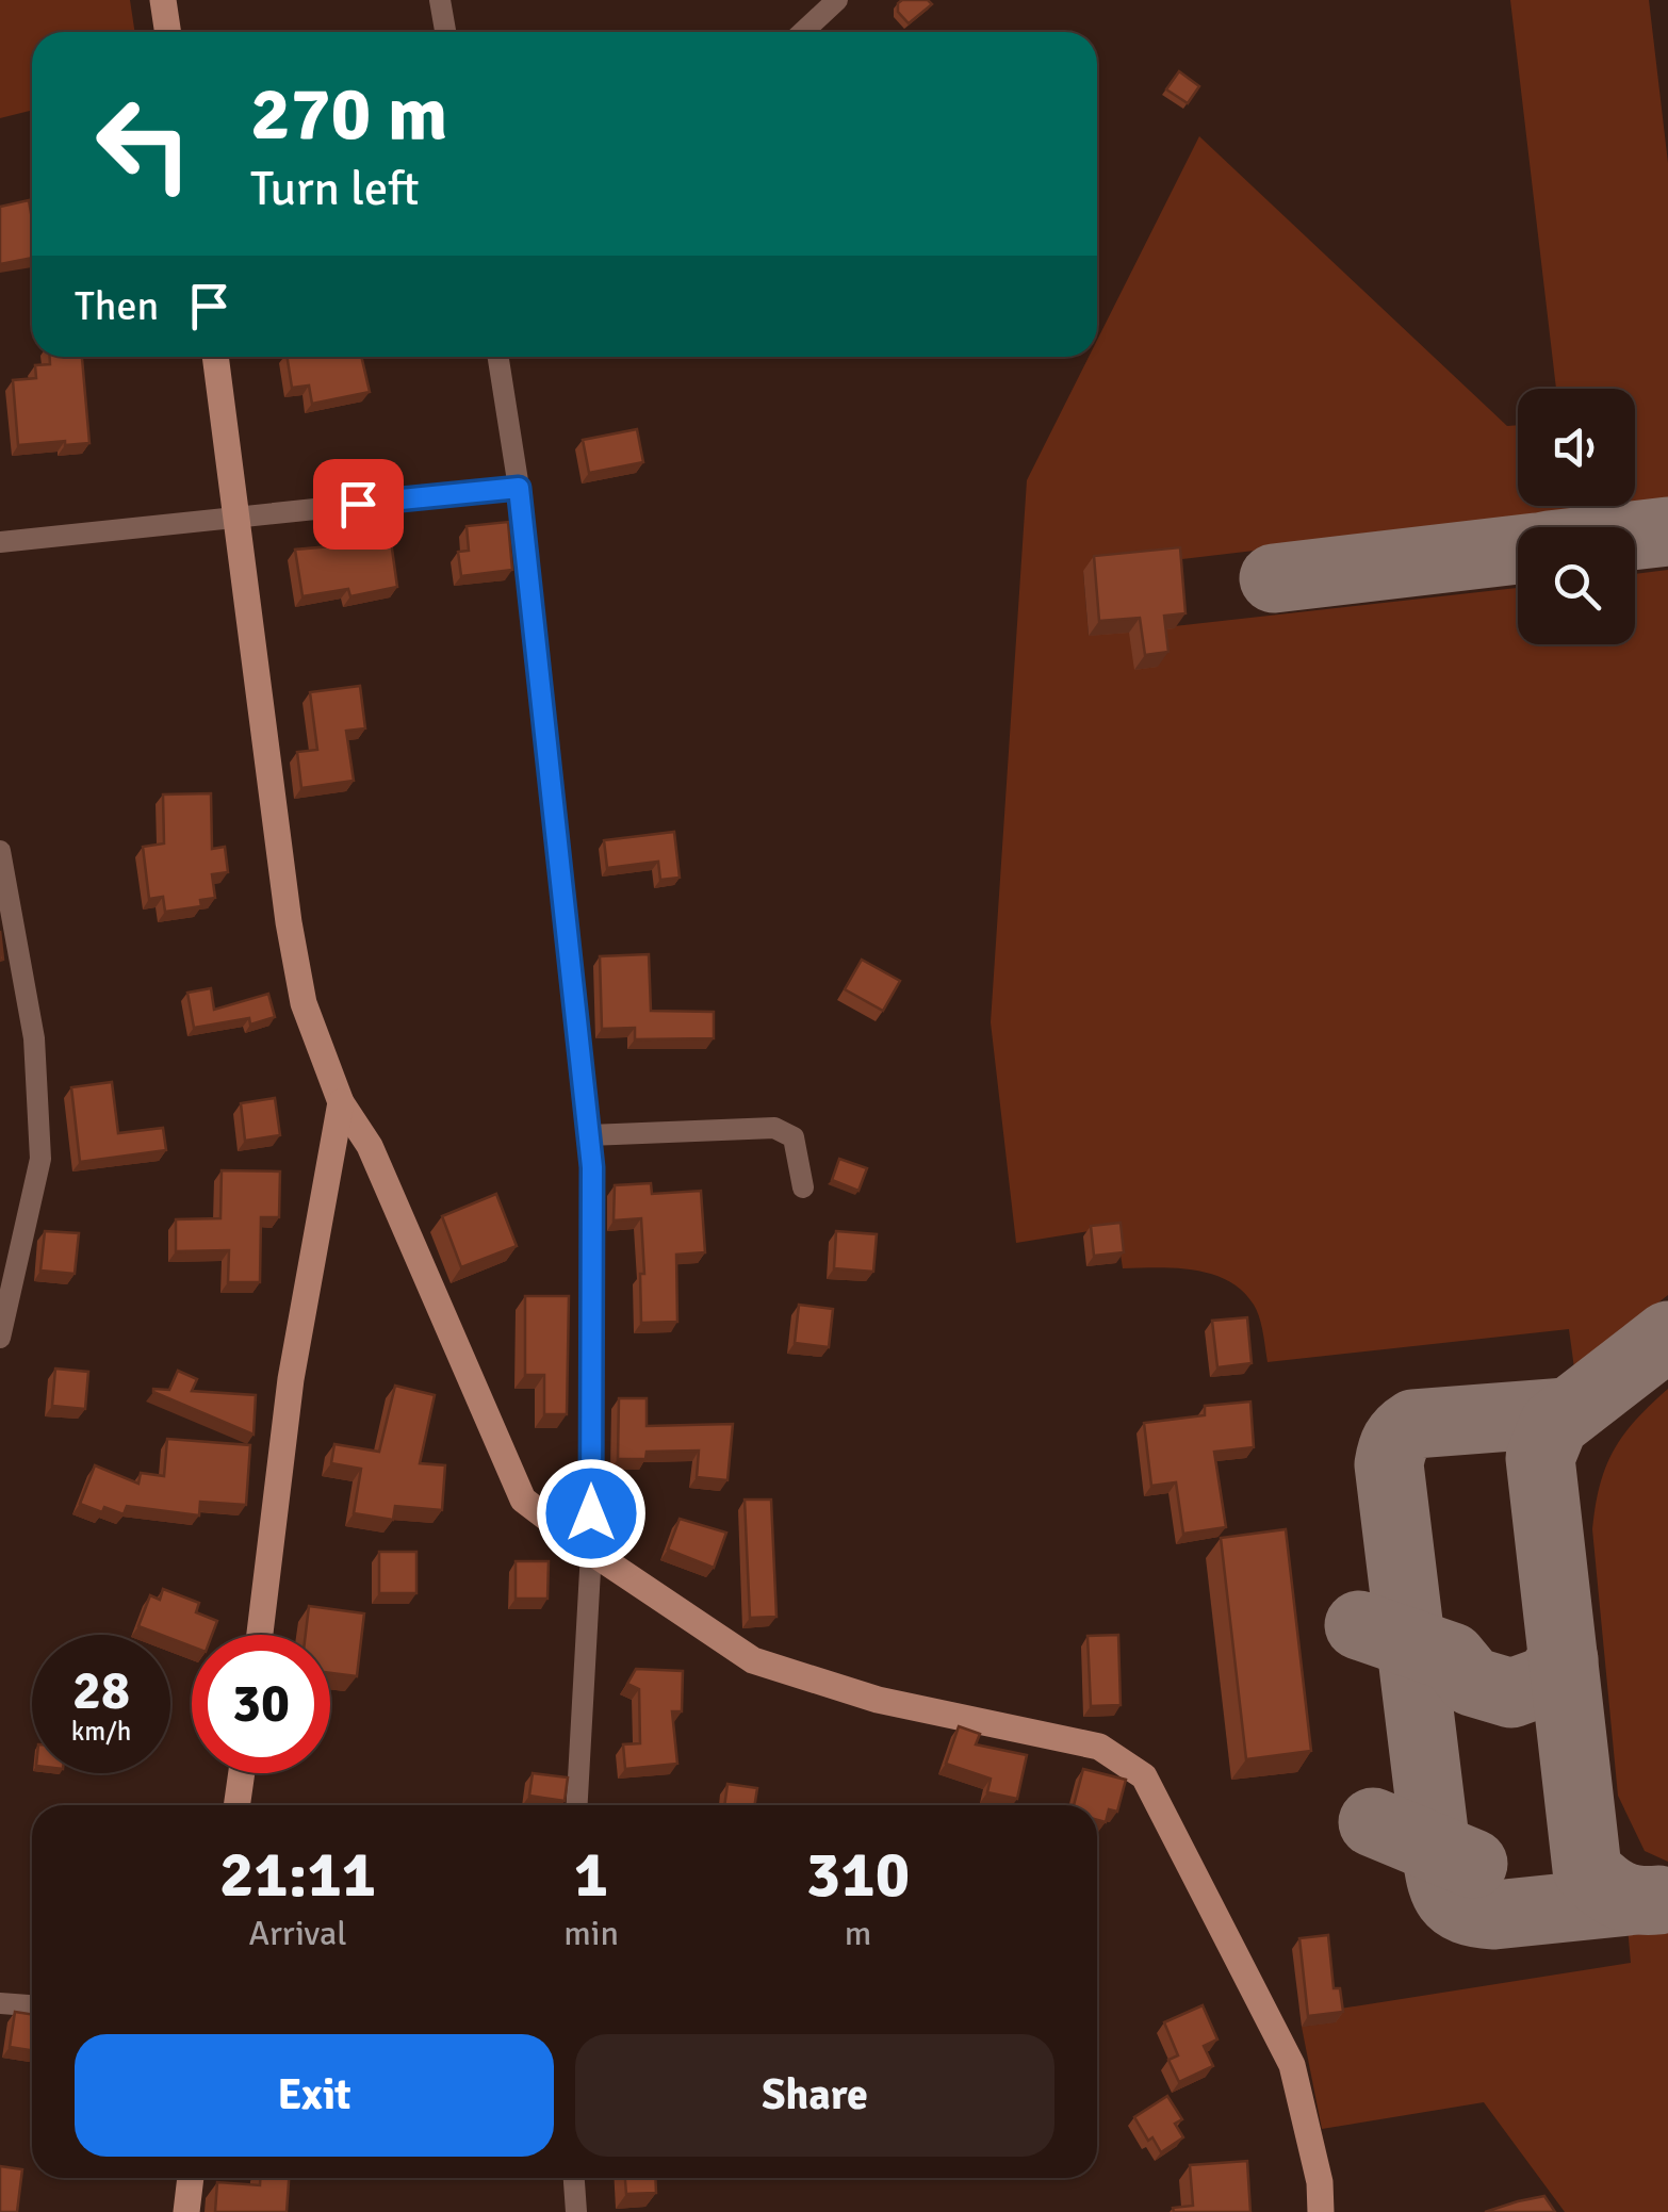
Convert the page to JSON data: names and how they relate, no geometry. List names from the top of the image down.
{
  "page": {
    "turn": ["270 m", "Turn left"],
    "then": "Then",
    "speed": "28 km/h",
    "limit": "30",
    "eta": [
      "21:11",
      "Arrival",
      "1",
      "min",
      "310",
      "m"
    ],
    "buttons": ["Exit", "Share"]
  }
}
